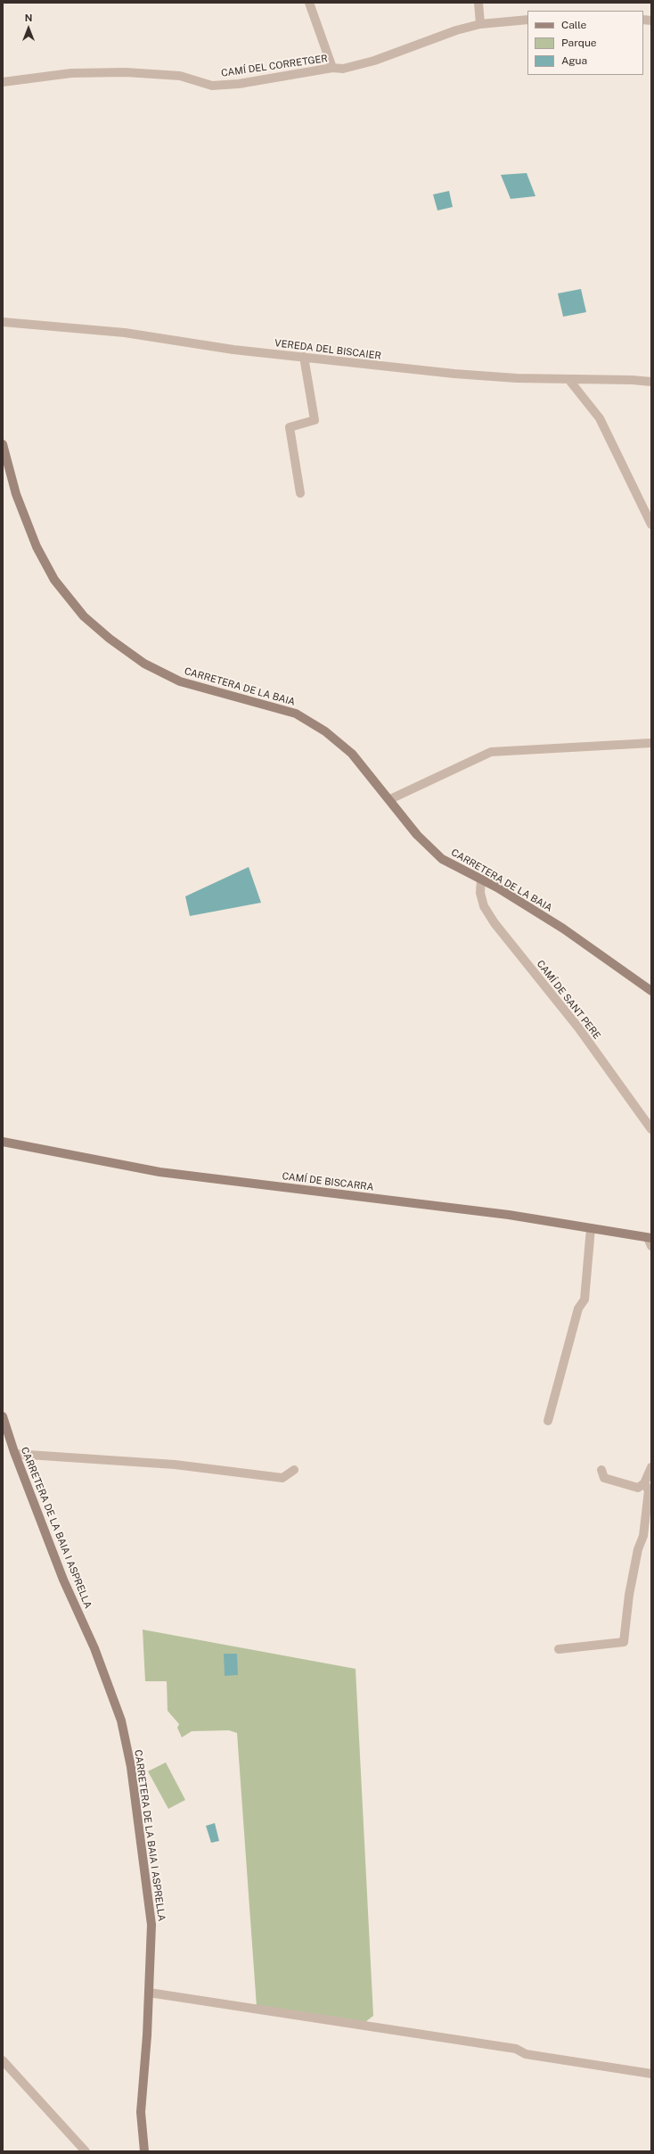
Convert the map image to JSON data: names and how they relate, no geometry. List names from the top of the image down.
{
  "streets": {
    "main road": ["CARRETERA DE LA BAIA", "CAMÍ DE BISCARRA", "CARRETERA DE LA BAIA I ASPRELLA"],
    "street": ["CAMÍ DEL CORRETGER", "VEREDA DEL BISCAIER", "CAMÍ DE SANT PERE"]
  },
  "crossings": [
    ["CARRETERA DE LA BAIA", "CAMÍ DE SANT PERE"]
  ],
  "legend": ["Calle", "Parque", "Agua"],
  "north": "top"
}
